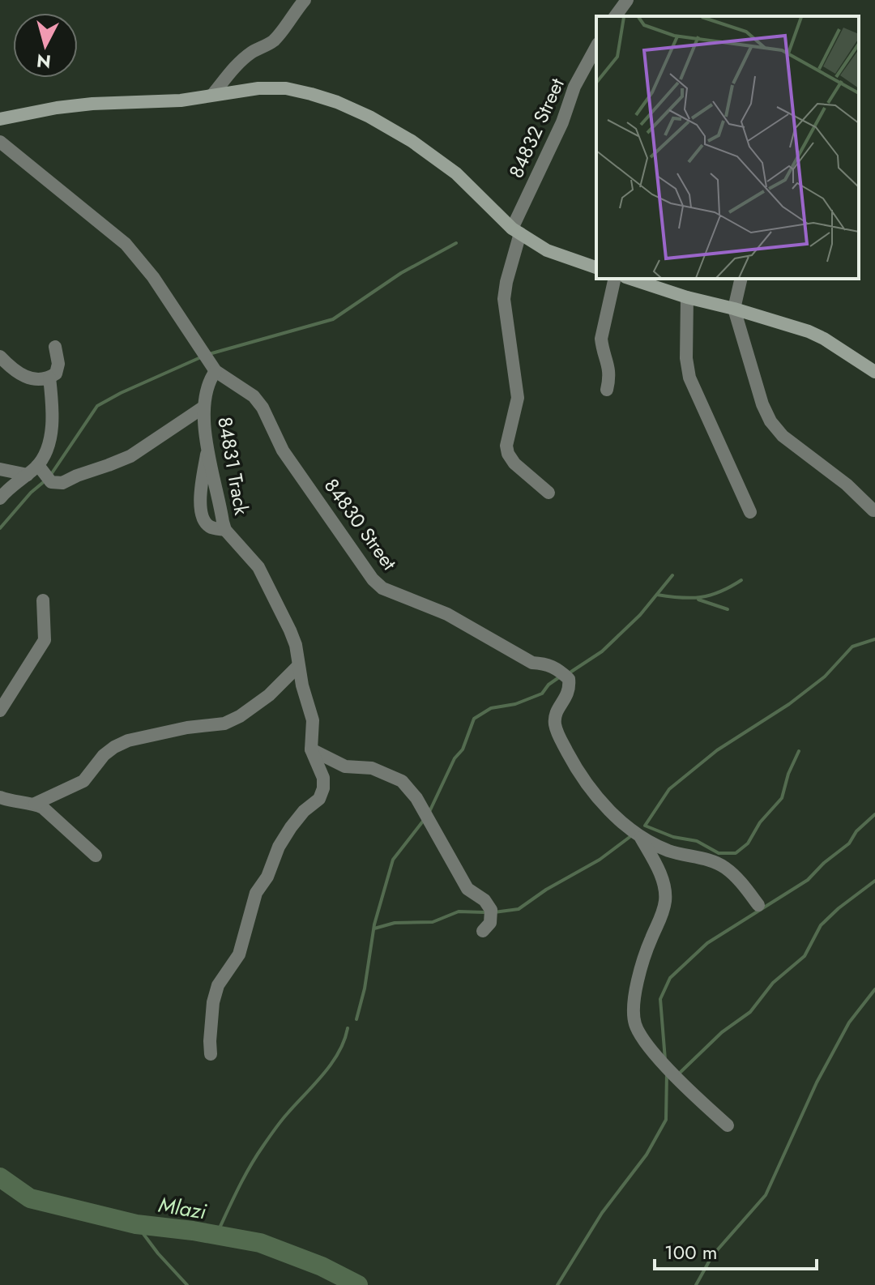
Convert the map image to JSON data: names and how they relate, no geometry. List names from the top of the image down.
{
  "streets": {
    "street": ["84832 Street", "84831 Track", "84830 Street"]
  },
  "crossings": [
    ["84831 Track", "84830 Street"]
  ],
  "water": ["Mlazi"],
  "scale_bar": "100 m",
  "north": "bottom"
}
